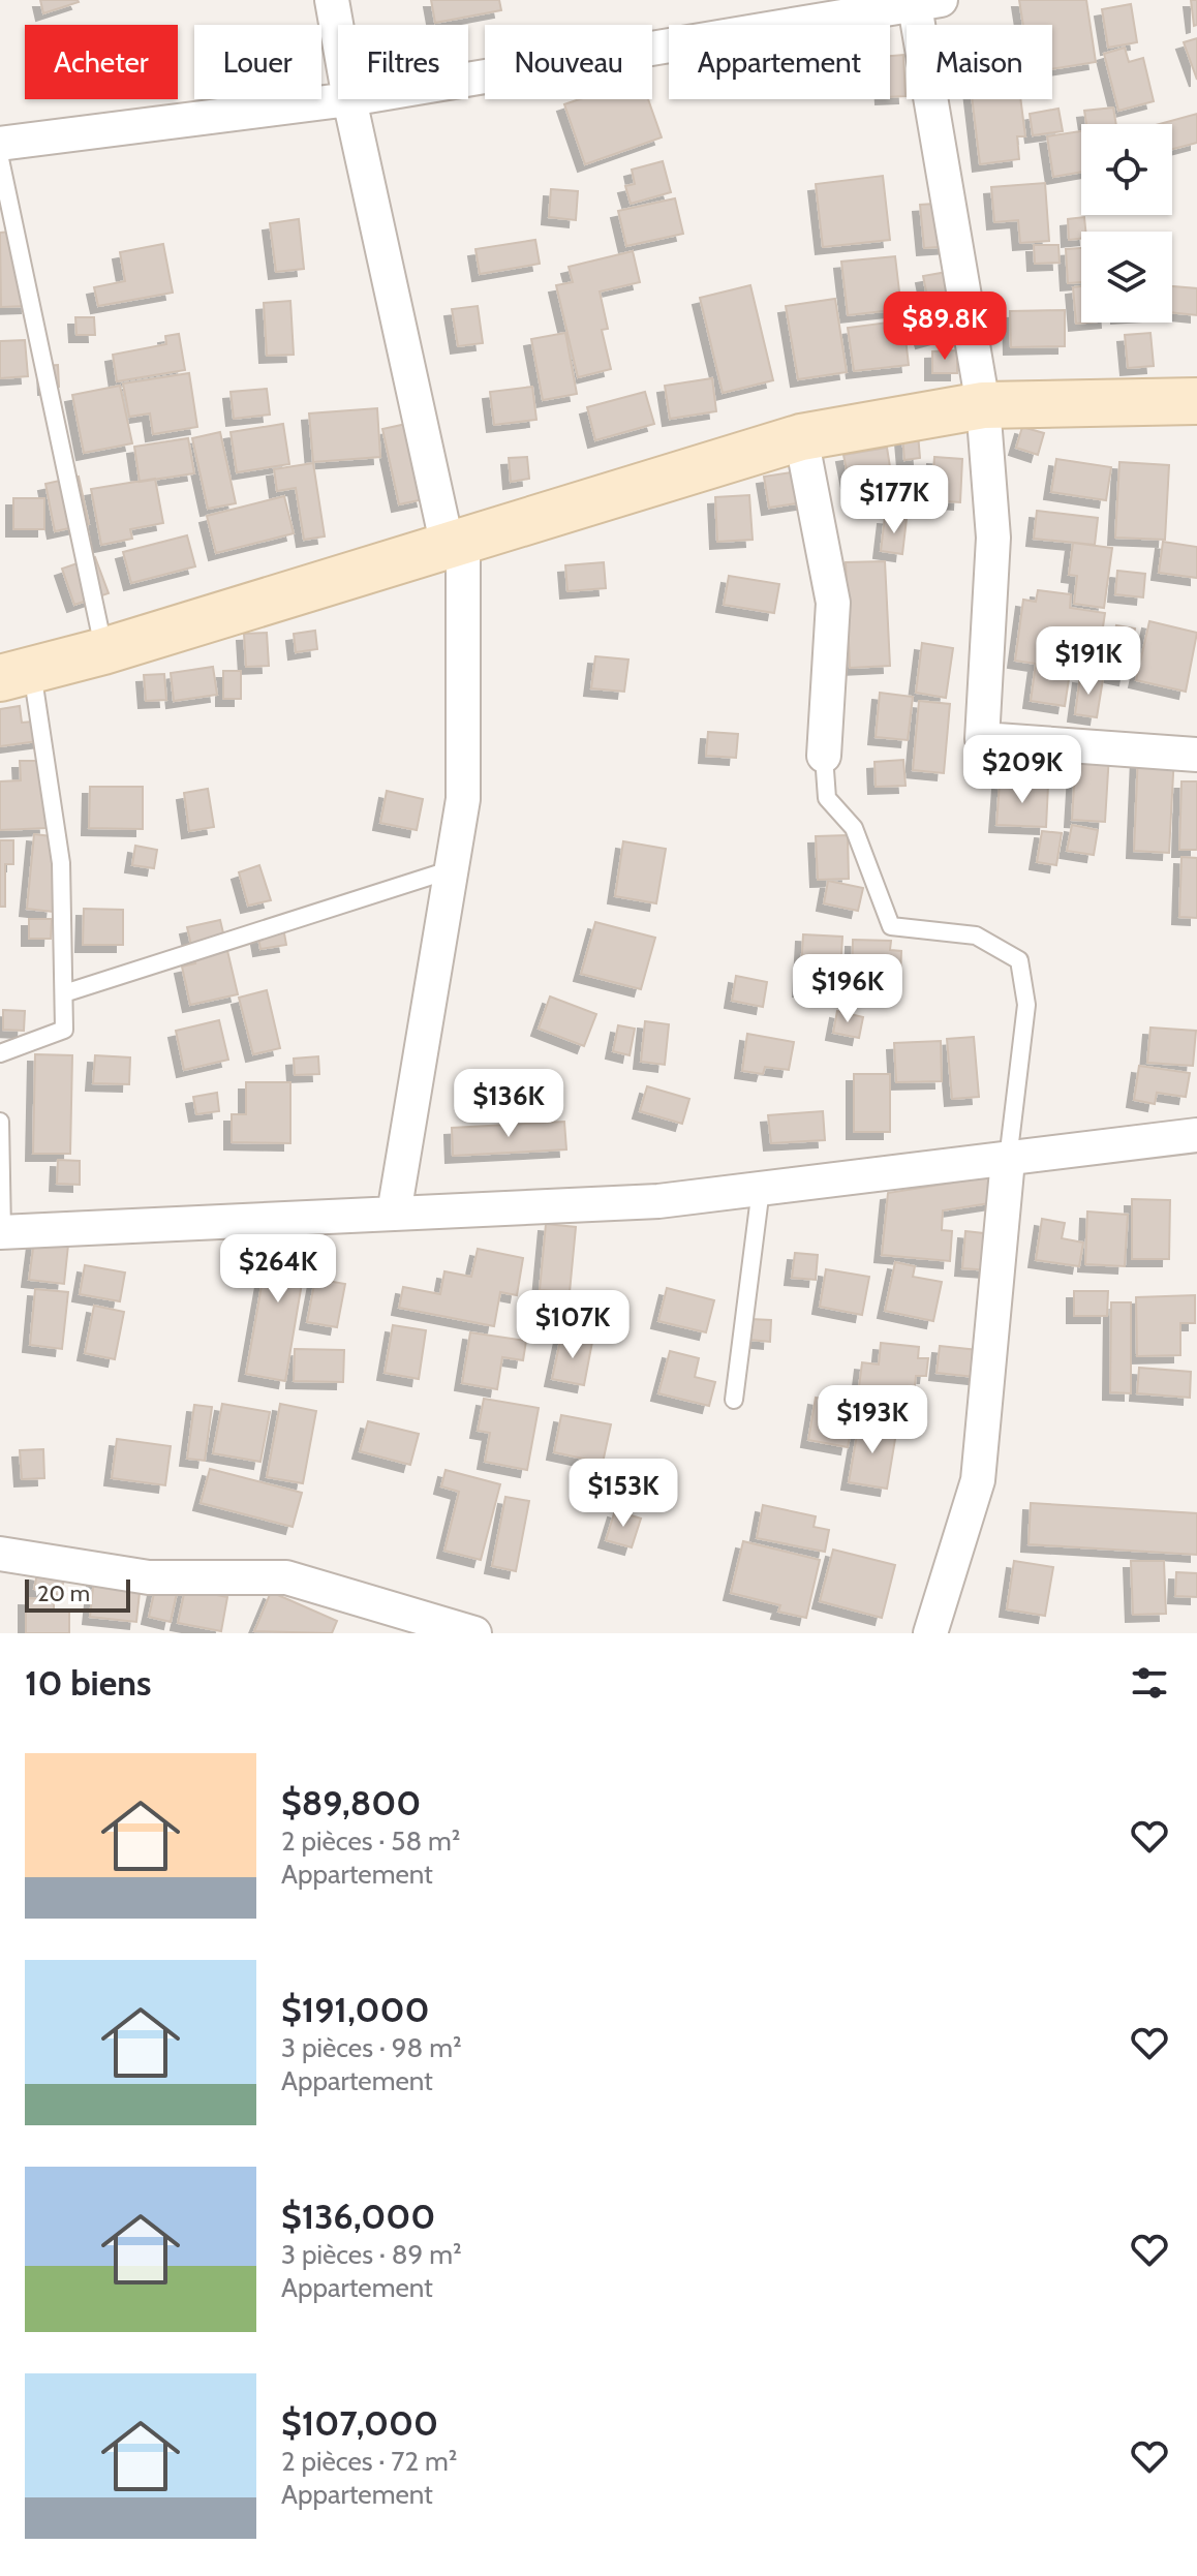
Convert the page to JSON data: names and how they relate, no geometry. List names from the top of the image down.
{
  "scale_bar": "20 m",
  "page": {
    "chip": [
      "Acheter",
      "Louer",
      "Filtres",
      "Nouveau",
      "Appartement",
      "Maison"
    ],
    "price": [
      "$89.8K",
      "$177K",
      "$191K",
      "$209K",
      "$196K",
      "$136K",
      "$264K",
      "$107K",
      "$193K",
      "$153K"
    ],
    "scale": "20 m",
    "heading": "10 biens",
    "list": [
      {
        "name": "$89,800",
        "note": "2 pièces · 58 m² · Appartement"
      },
      {
        "name": "$191,000",
        "note": "3 pièces · 98 m² · Appartement"
      },
      {
        "name": "$136,000",
        "note": "3 pièces · 89 m² · Appartement"
      },
      {
        "name": "$107,000",
        "note": "2 pièces · 72 m² · Appartement"
      }
    ]
  }
}
